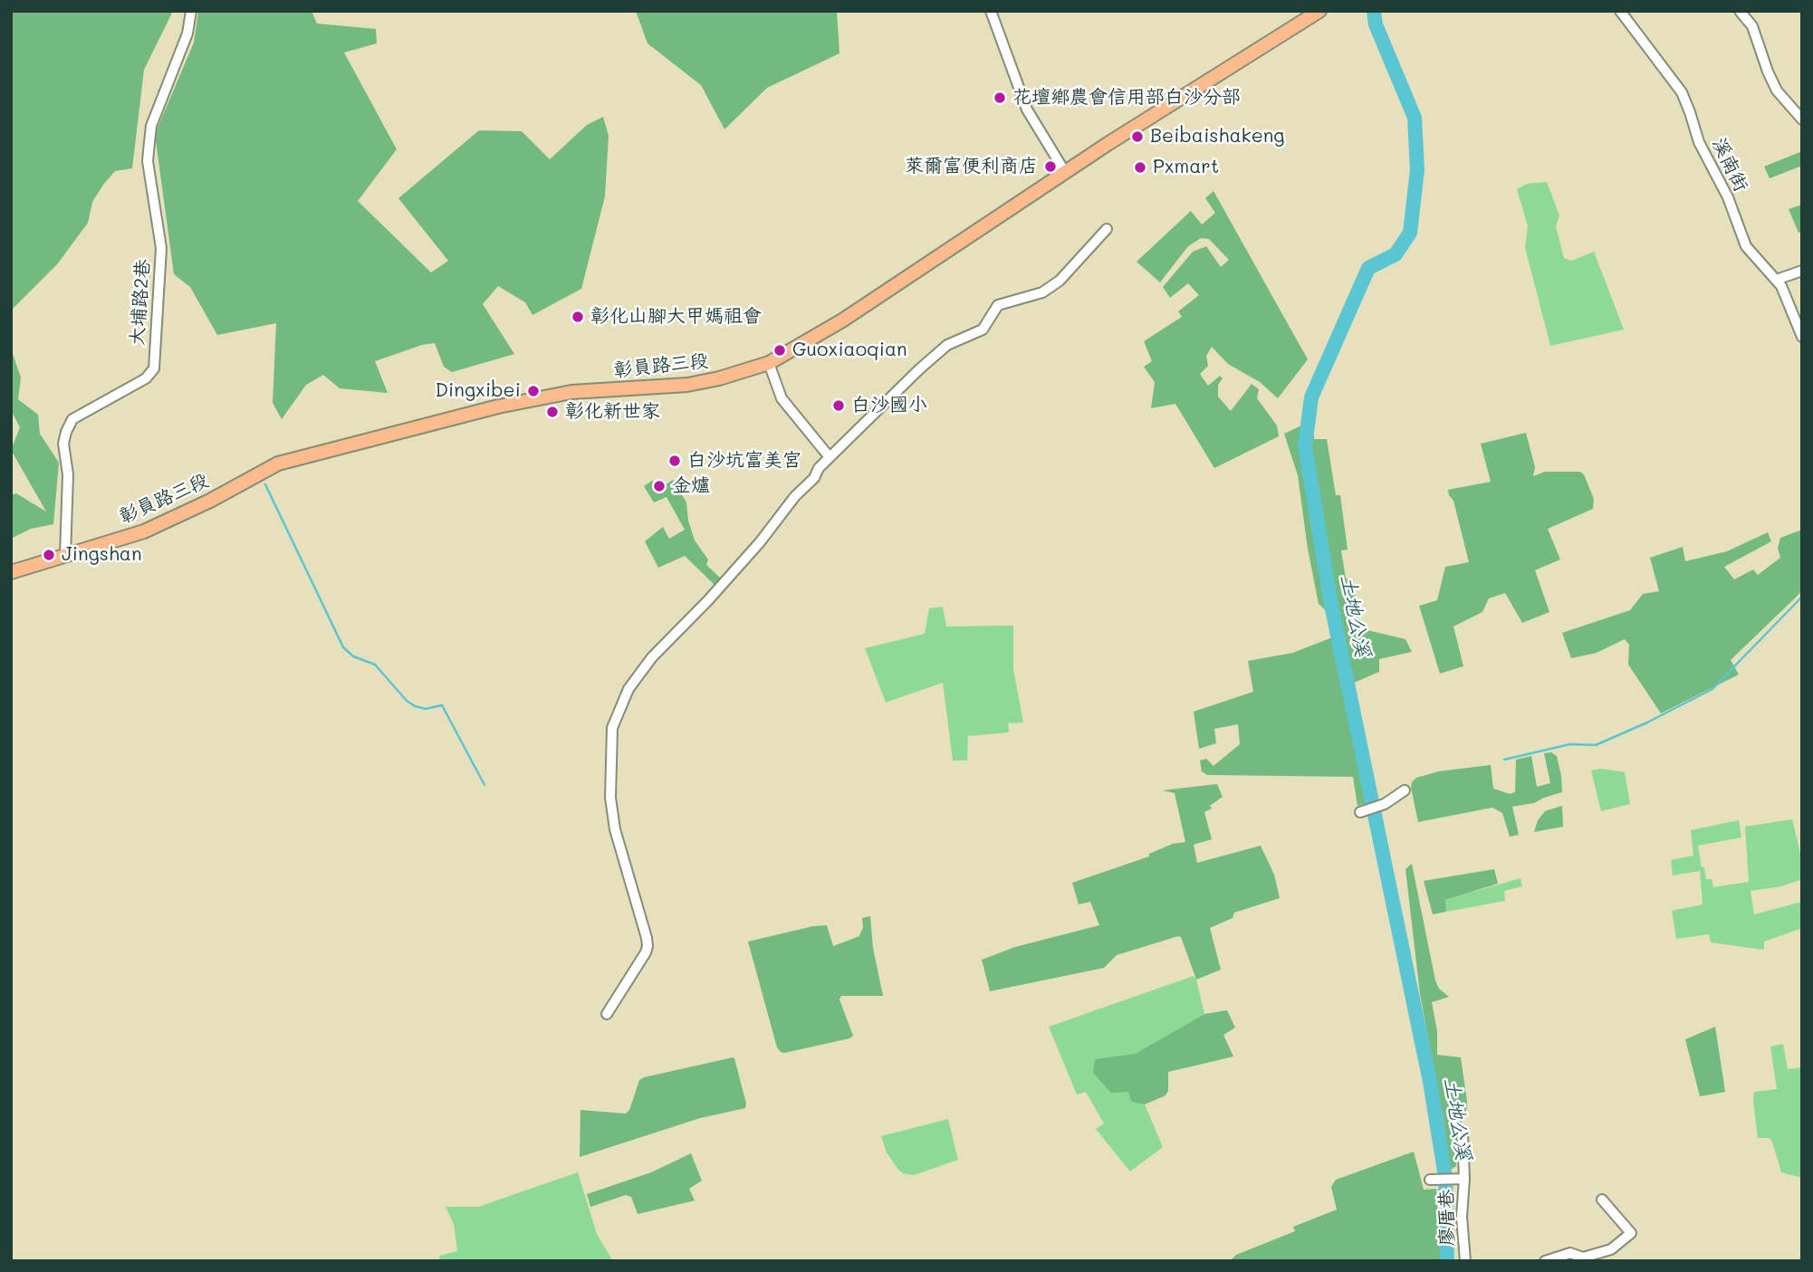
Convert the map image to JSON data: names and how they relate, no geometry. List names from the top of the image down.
{
  "streets": {
    "main road": ["彰員路三段"],
    "street": ["溪南街", "大埔路2巷", "廖厝巷"]
  },
  "crossings": [
    ["大埔路2巷", "彰員路三段"]
  ],
  "water": ["土地公溪"],
  "places": [
    "花壇鄉農會信用部白沙分部",
    "Beibaishakeng",
    "萊爾富便利商店",
    "Pxmart",
    "彰化山腳大甲媽祖會",
    "Guoxiaoqian",
    "Dingxibei",
    "白沙國小",
    "彰化新世家",
    "白沙坑富美宮",
    "金爐",
    "Jingshan"
  ]
}
